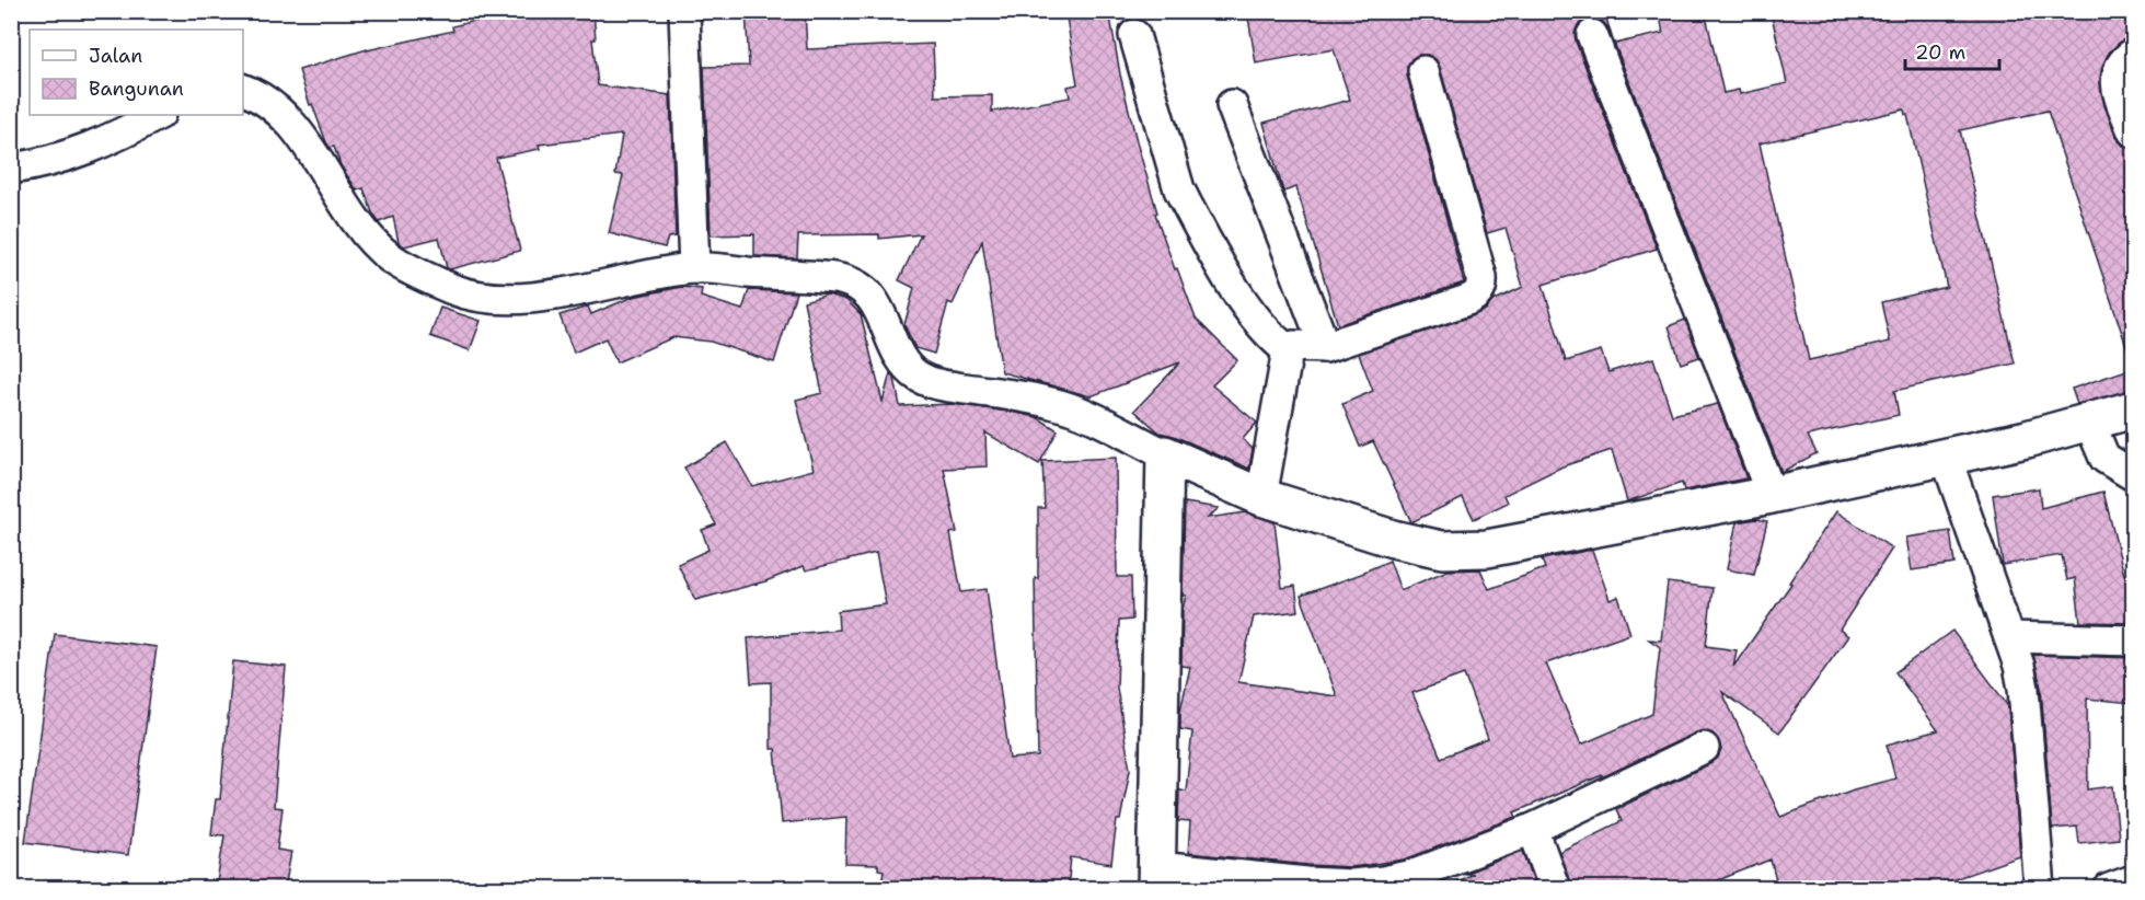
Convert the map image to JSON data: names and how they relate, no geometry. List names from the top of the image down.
{
  "legend": ["Jalan", "Bangunan"],
  "scale_bar": "20 m"
}
